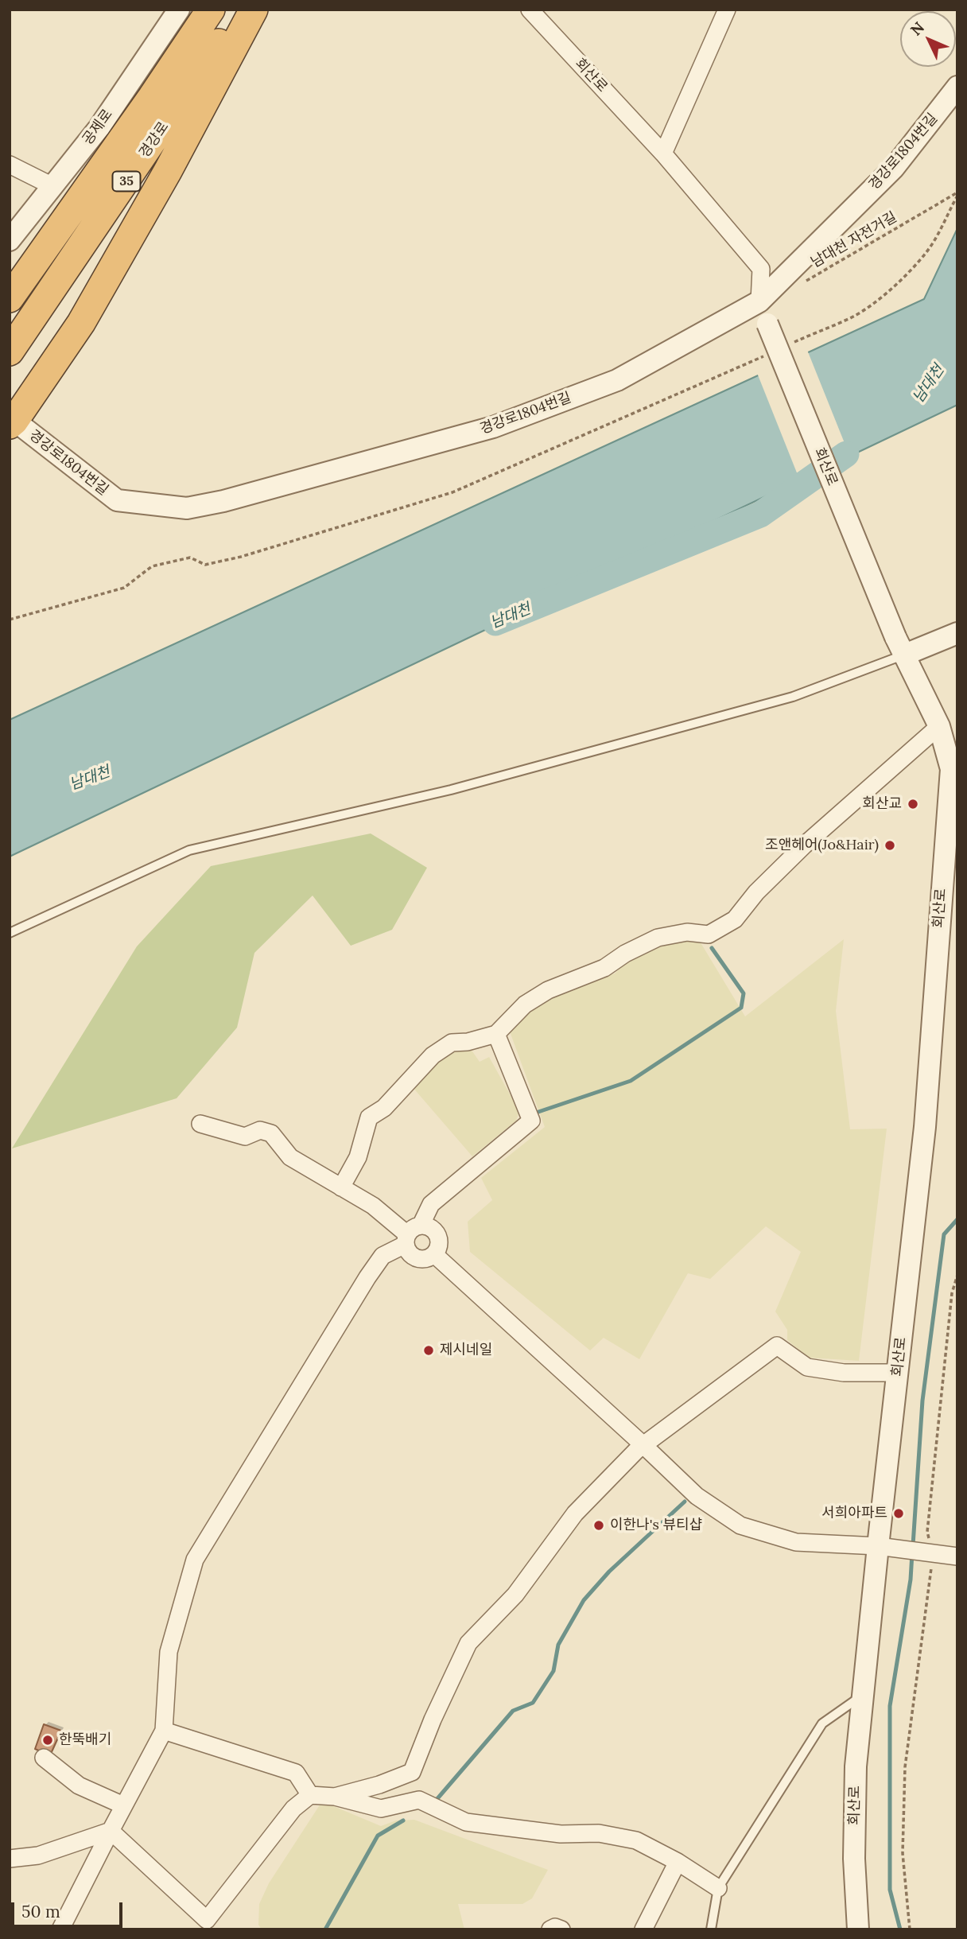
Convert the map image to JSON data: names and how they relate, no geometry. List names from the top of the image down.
{
  "streets": {
    "highway": ["경강로", "35"],
    "street": ["회산로", "공제로", "경강로1804번길"],
    "path": ["남대천 자전거길"]
  },
  "crossings": [
    ["회산로", "경강로1804번길"]
  ],
  "water": ["남대천"],
  "places": [
    "회산교",
    "조앤헤어(Jo&Hair)",
    "제시네일",
    "서희아파트",
    "이한나's 뷰티샵",
    "한뚝배기"
  ],
  "scale_bar": "50 m",
  "north": "top left"
}
